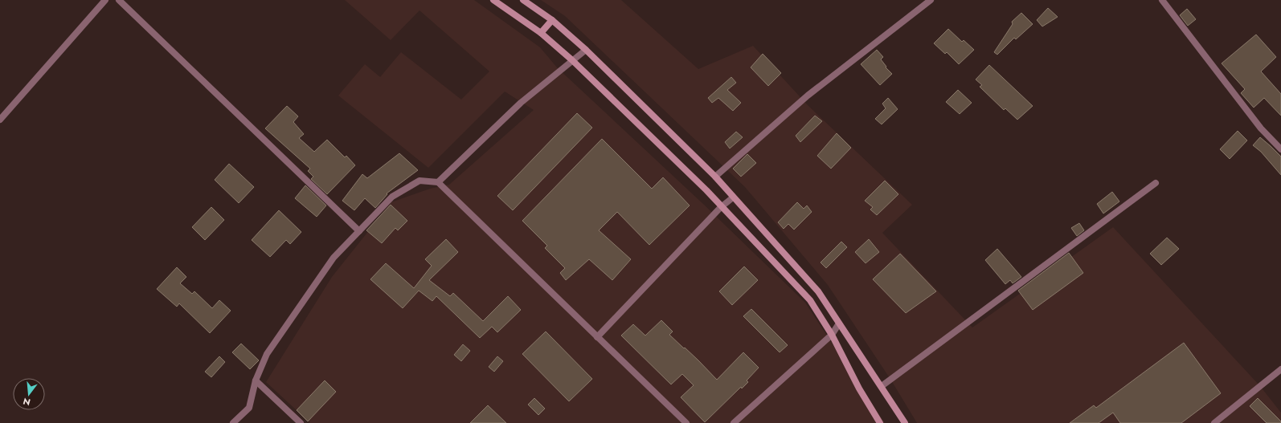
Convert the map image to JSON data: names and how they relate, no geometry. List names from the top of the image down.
{
  "north": "bottom"
}
